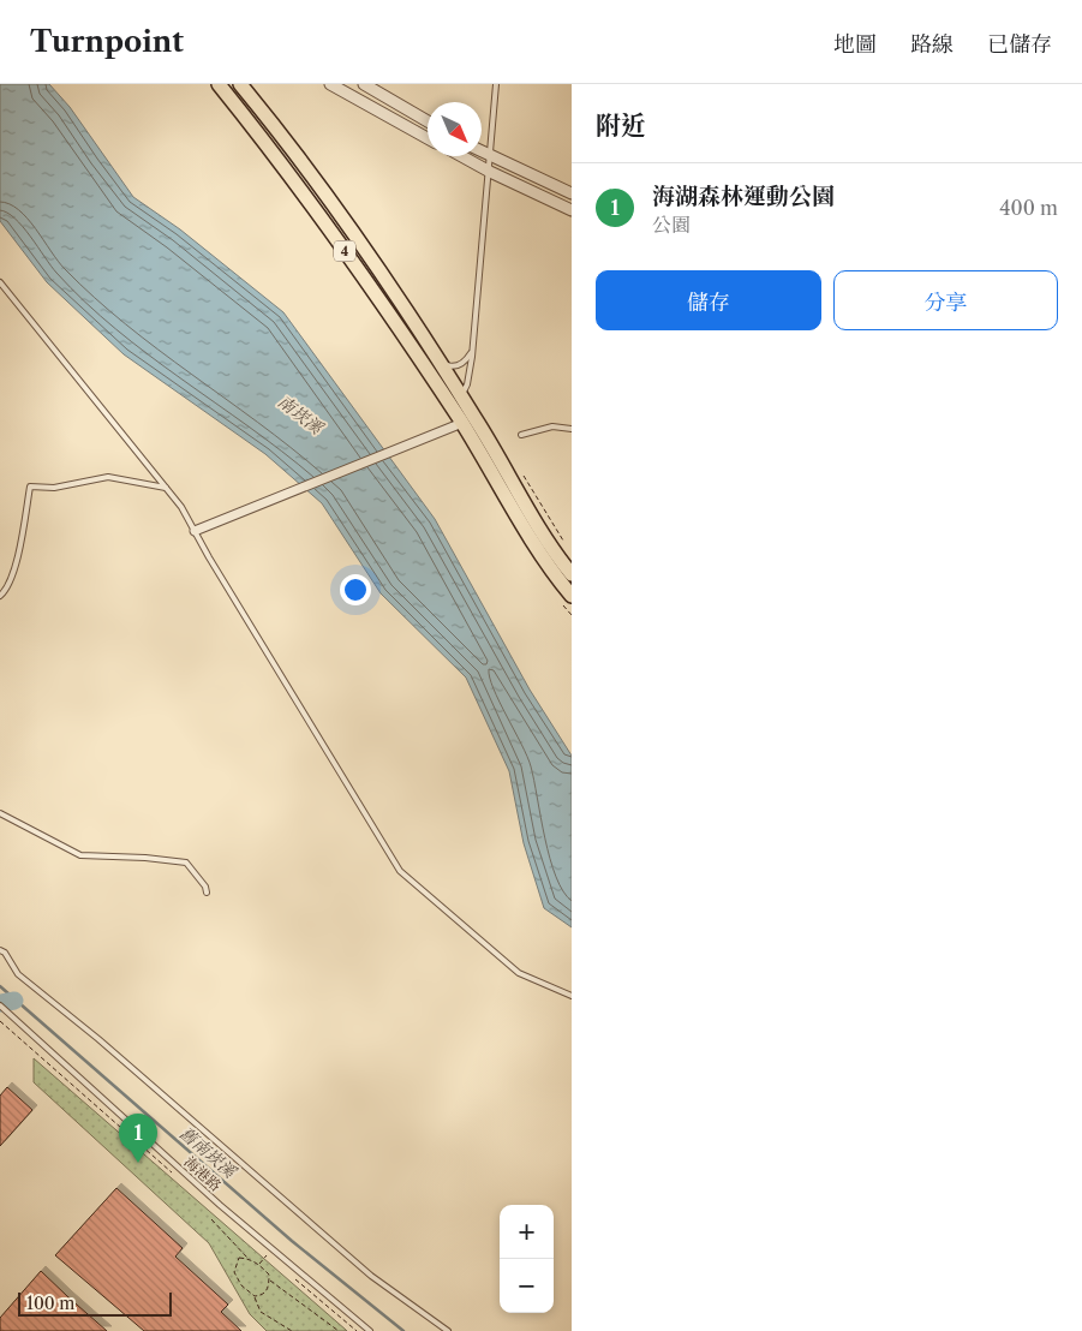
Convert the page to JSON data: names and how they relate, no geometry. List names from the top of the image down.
{
  "streets": {
    "main road": ["4"],
    "lane": ["海港路"]
  },
  "water": ["南崁溪", "舊南崁溪"],
  "scale_bar": "100 m",
  "north": "bottom right",
  "page": {
    "header": "Turnpoint",
    "nav": ["地圖", "路線", "已儲存"],
    "heading": "附近",
    "list": [
      {
        "mark": "1",
        "name": "海湖森林運動公園",
        "note": "公園",
        "value": "400 m"
      }
    ],
    "buttons": ["儲存", "分享"],
    "pins": "1",
    "map_buttons": ["+", "−"],
    "scale": "100 m"
  }
}
